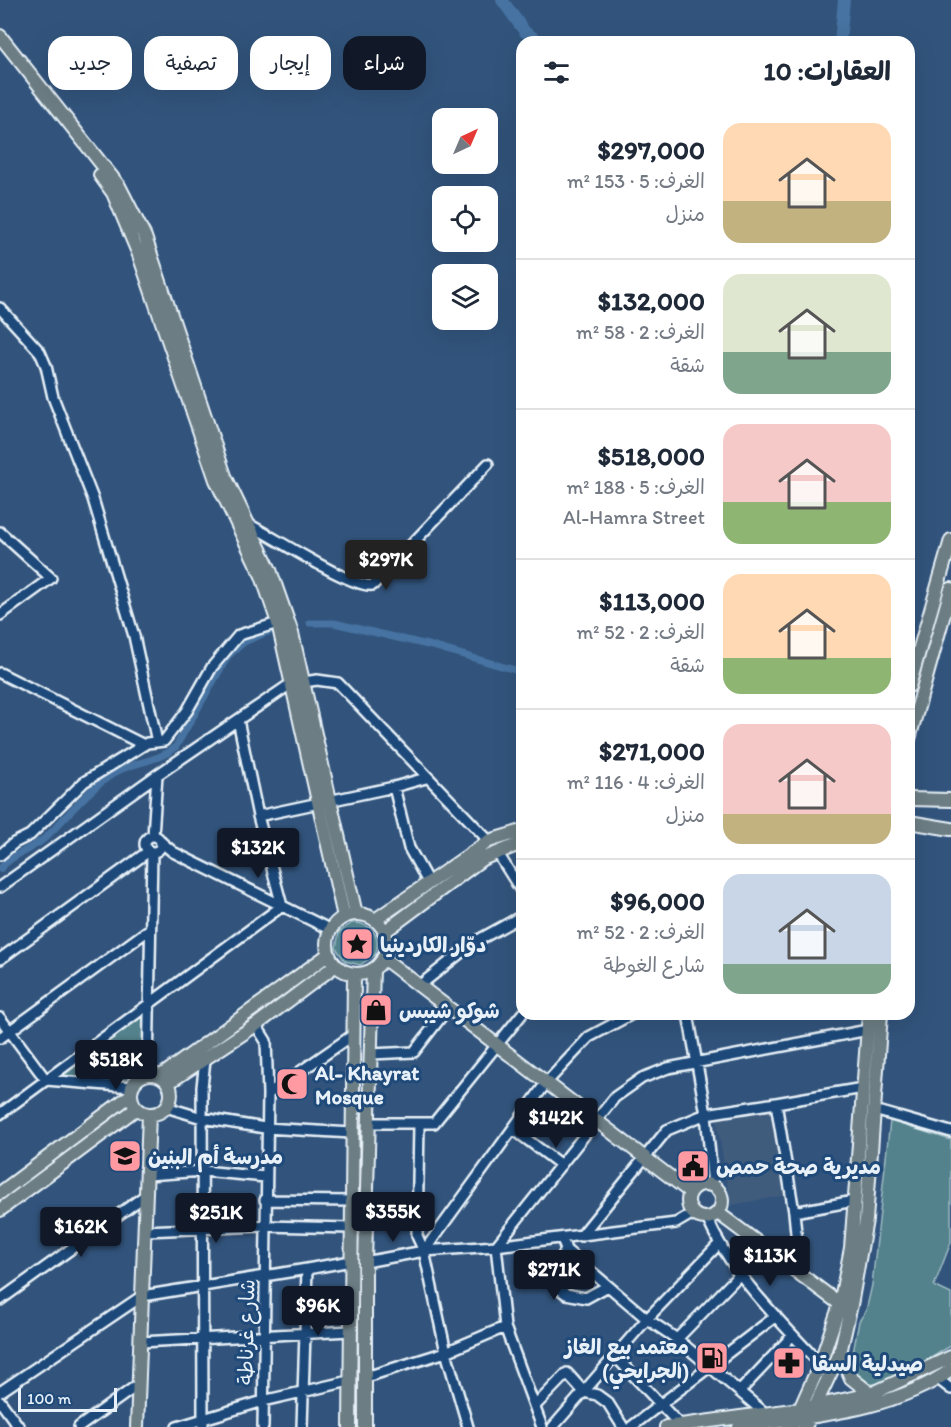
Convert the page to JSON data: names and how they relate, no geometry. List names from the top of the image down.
{
  "streets": {
    "street": ["شارع غرناطة"]
  },
  "places": {
    "place": ["دوّار الكاردينيا"],
    "shop": ["شوكو شيبس"],
    "mosque": ["Al- Khayrat Mosque"],
    "school or university": ["مدرسة أم البنين"],
    "public building": ["مديرية صحة حمص"],
    "fuel station": ["معتمد بيع الغاز (الجرايحي)"],
    "pharmacy": ["صيدلية السقا"]
  },
  "scale_bar": "100 m",
  "north": "top right",
  "page": {
    "chip": [
      "شراء",
      "إيجار",
      "تصفية",
      "جديد"
    ],
    "heading": "العقارات: 10",
    "list": [
      {
        "name": "$297,000",
        "note": "الغرف: 5 · 153 m² · منزل"
      },
      {
        "name": "$132,000",
        "note": "الغرف: 2 · 58 m² · شقة"
      },
      {
        "name": "$518,000",
        "note": "الغرف: 5 · 188 m² · Al-Hamra Street"
      },
      {
        "name": "$113,000",
        "note": "الغرف: 2 · 52 m² · شقة"
      },
      {
        "name": "$271,000",
        "note": "الغرف: 4 · 116 m² · منزل"
      },
      {
        "name": "$96,000",
        "note": "الغرف: 2 · 52 m² · شارع الغوطة"
      }
    ],
    "price": [
      "$297K",
      "$132K",
      "$518K",
      "$142K",
      "$355K",
      "$251K",
      "$162K",
      "$113K",
      "$271K",
      "$96K"
    ],
    "scale": "100 m"
  }
}
